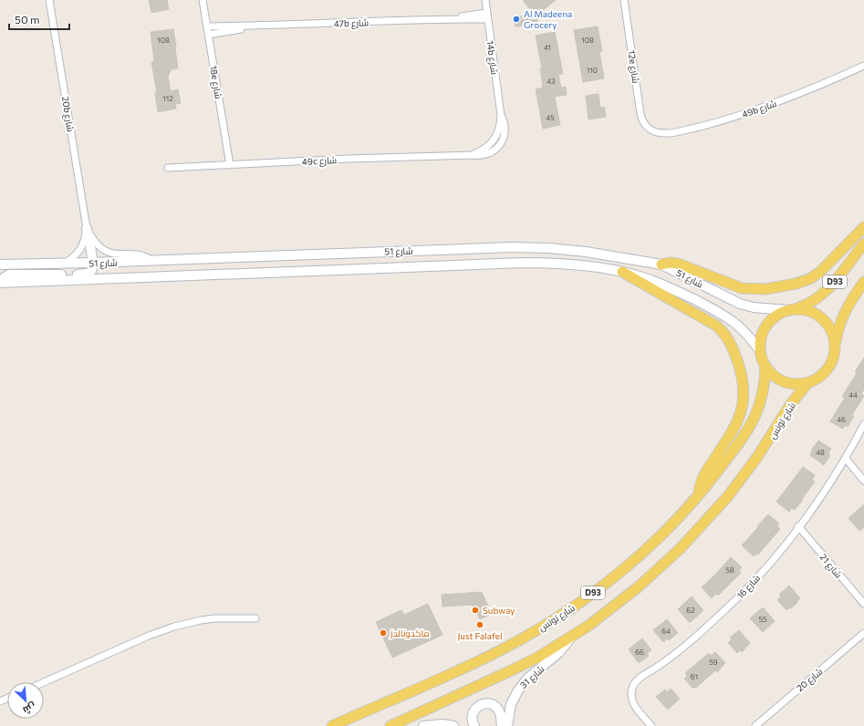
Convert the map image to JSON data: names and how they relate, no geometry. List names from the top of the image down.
{
  "streets": {
    "main road": ["D93", "شارع تونس"],
    "street": [
      "47b شارع",
      "14b شارع",
      "12e شارع",
      "18e شارع",
      "49b شارع",
      "20b شارع",
      "49c شارع",
      "شارع 51",
      "شارع 21",
      "شارع 16",
      "شارع 31",
      "شارع 20"
    ]
  },
  "crossings": [
    ["47b شارع", "14b شارع"],
    ["47b شارع", "18e شارع"],
    ["14b شارع", "49c شارع"],
    ["12e شارع", "49b شارع"],
    ["18e شارع", "49c شارع"],
    ["20b شارع", "شارع 51"],
    ["شارع 51", "D93"],
    ["شارع 51", "شارع تونس"],
    ["D93", "شارع تونس"],
    ["شارع تونس", "شارع 31"],
    ["شارع 21", "شارع 16"]
  ],
  "places": [
    "Al Madeena Grocery",
    "Subway",
    "Just Falafel",
    "ماكدونالدز"
  ],
  "house_numbers": [
    "108",
    "108",
    "41",
    "110",
    "43",
    "112",
    "45",
    "44",
    "46",
    "48",
    "58",
    "62",
    "55",
    "64",
    "66",
    "59",
    "61"
  ],
  "scale_bar": "50 m",
  "north": "bottom right"
}
